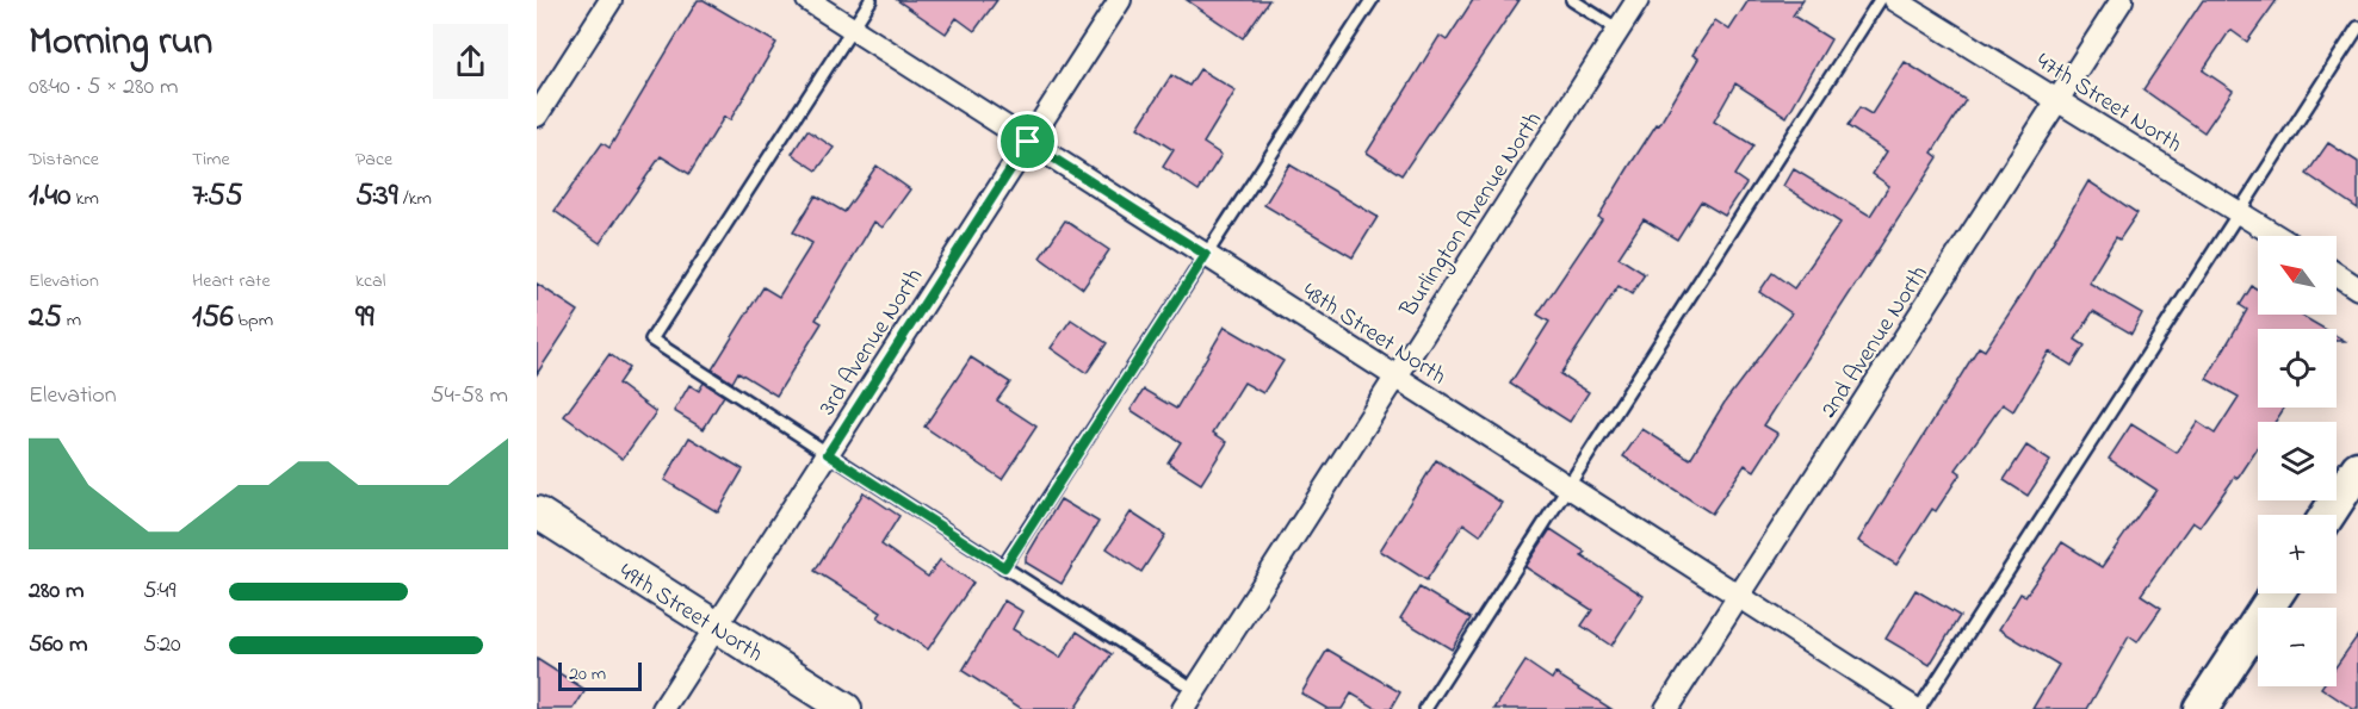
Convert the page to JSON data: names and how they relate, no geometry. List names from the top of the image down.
{
  "streets": {
    "main road": ["49th Street North"],
    "street": [
      "47th Street North",
      "Burlington Avenue North",
      "48th Street North",
      "3rd Avenue North",
      "2nd Avenue North"
    ]
  },
  "crossings": [
    ["47th Street North", "2nd Avenue North"],
    ["Burlington Avenue North", "48th Street North"],
    ["48th Street North", "3rd Avenue North"],
    ["48th Street North", "2nd Avenue North"],
    ["3rd Avenue North", "49th Street North"]
  ],
  "scale_bar": "20 m",
  "north": "top left",
  "page": {
    "heading": ["Morning run", "08:40 · 5 × 280 m"],
    "stats": [
      ["Distance", "1.40 km"],
      ["Time", "7:55"],
      ["Pace", "5:39 /km"],
      ["Elevation", "25 m"],
      ["Heart rate", "156 bpm"],
      ["kcal", "99"]
    ],
    "map_buttons": ["+", "−"],
    "chart": ["Elevation", "54–58 m"],
    "list": [
      {
        "name": "280 m",
        "note": "5:49"
      },
      {
        "name": "560 m",
        "note": "5:20"
      }
    ],
    "scale": "20 m"
  }
}
